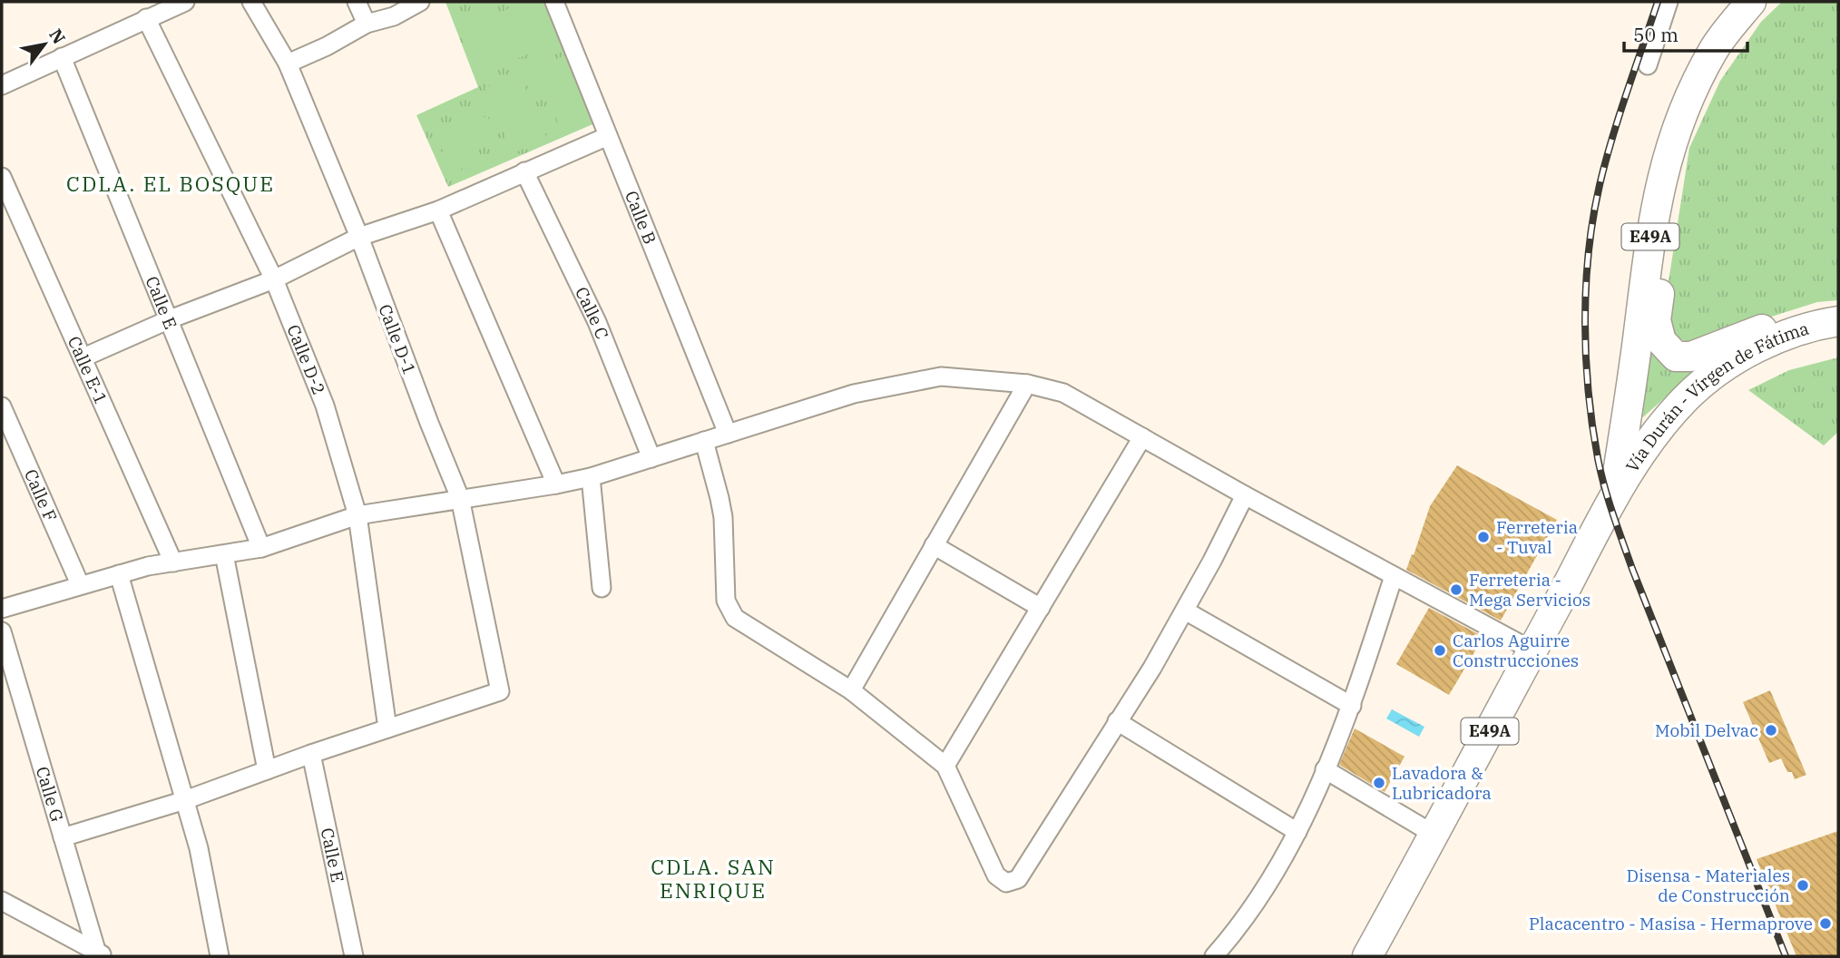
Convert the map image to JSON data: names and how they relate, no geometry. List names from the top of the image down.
{
  "streets": {
    "main road": ["E49A", "Vía Durán - Vírgen de Fátima"],
    "street": [
      "Calle B",
      "Calle E",
      "Calle C",
      "Calle D-1",
      "Calle D-2",
      "Calle E-1",
      "Calle F",
      "Calle G"
    ]
  },
  "crossings": [
    ["Calle D-1", "Calle D-2"]
  ],
  "districts": ["CDLA. EL BOSQUE", "CDLA. SAN ENRIQUE"],
  "places": [
    "Ferreteria - Tuval",
    "Ferreteria - Mega Servicios",
    "Carlos Aguirre Construcciones",
    "Mobil Delvac",
    "Lavadora & Lubricadora",
    "Disensa - Materiales de Construcción",
    "Placacentro - Masisa - Hermaprove"
  ],
  "scale_bar": "50 m",
  "north": "top right"
}
